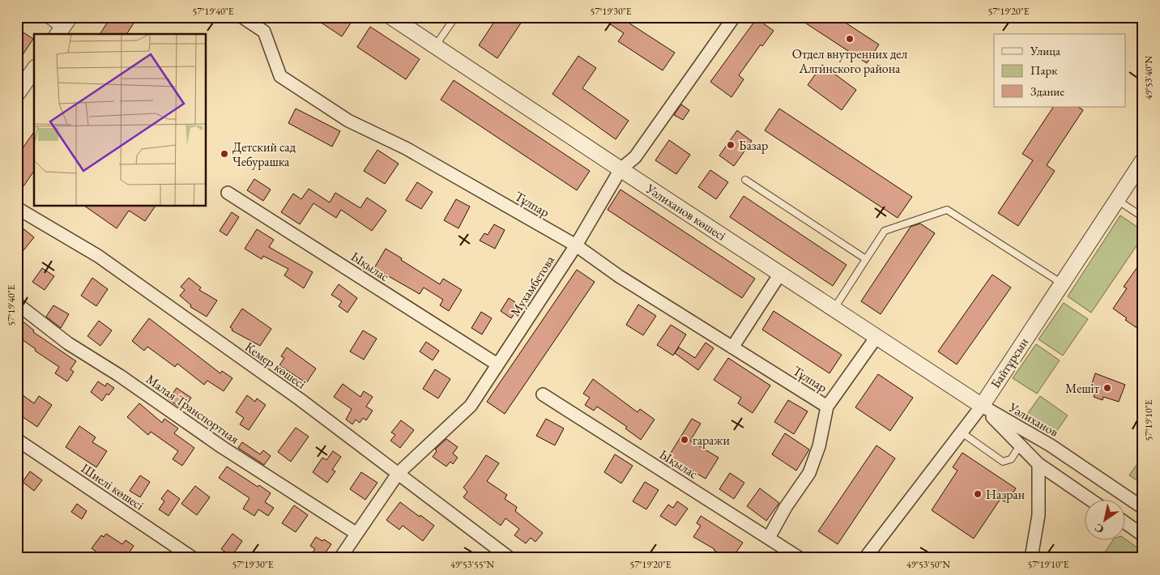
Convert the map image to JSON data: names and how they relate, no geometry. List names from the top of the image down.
{
  "streets": {
    "street": [
      "Тұлпар",
      "Уәлиханов көшесі",
      "Ықылас",
      "Мухамбетова",
      "Байтұрсын",
      "Кемер көшесі",
      "Малая Транспортная",
      "Уәлиханов",
      "Шиелі көшесі"
    ]
  },
  "crossings": [
    ["Тұлпар", "Мухамбетова"],
    ["Уәлиханов көшесі", "Мухамбетова"],
    ["Уәлиханов көшесі", "Байтұрсын"],
    ["Уәлиханов көшесі", "Уәлиханов"],
    ["Ықылас", "Мухамбетова"],
    ["Мухамбетова", "Кемер көшесі"],
    ["Мухамбетова", "Малая Транспортная"],
    ["Байтұрсын", "Уәлиханов"]
  ],
  "places": [
    "Отдел внутренних дел Алгинского района",
    "Базар",
    "Детский сад Чебурашка",
    "Мешіт",
    "гаражи",
    "Назран"
  ],
  "legend": ["Улица", "Парк", "Здание"],
  "north": "bottom left",
  "coordinates": [
    "57°19'40\"E",
    "57°19'30\"E",
    "57°19'20\"E",
    "49°53'40\"N",
    "57°19'10\"E",
    "49°53'55\"N",
    "49°53'50\"N"
  ]
}
